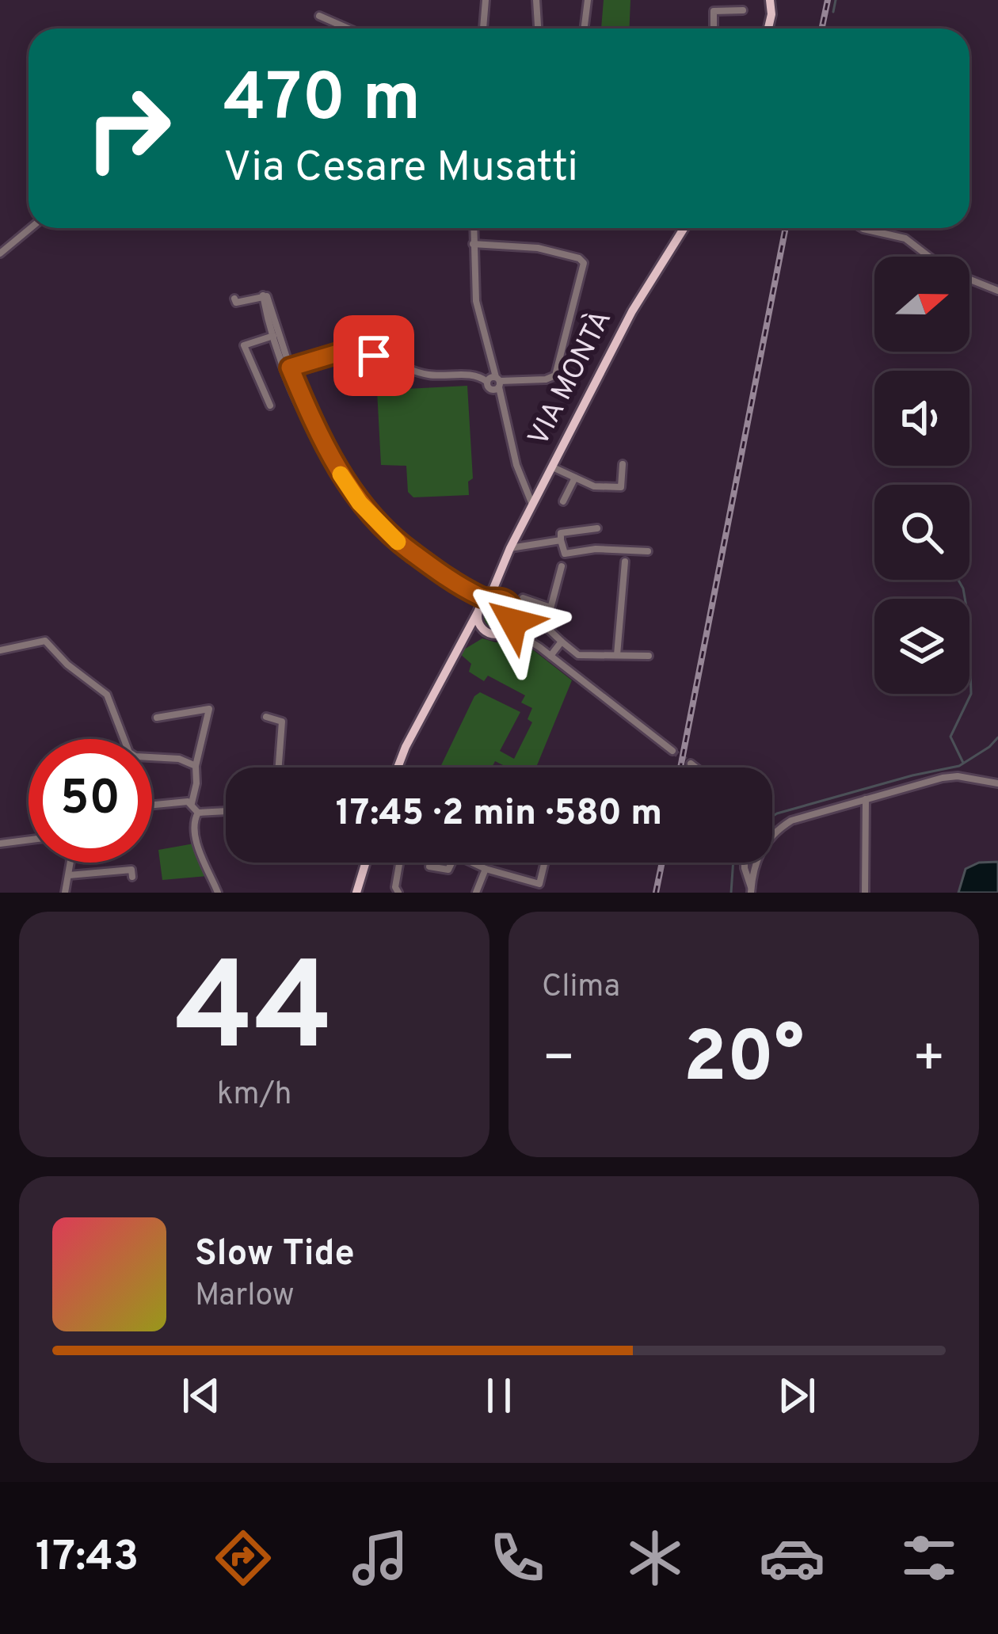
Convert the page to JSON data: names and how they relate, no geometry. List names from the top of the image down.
{
  "streets": {
    "main road": ["VIA MONTÀ"]
  },
  "north": "right",
  "page": {
    "turn": ["470 m", "Via Cesare Musatti"],
    "limit": "50",
    "trip": "17:45 · 2 min · 580 m",
    "tile": [
      ["44", "km/h"],
      "Clima"
    ],
    "heat": ["−", "20°", "+"],
    "song": ["Slow Tide", "Marlow"],
    "tabs": "17:43"
  }
}
